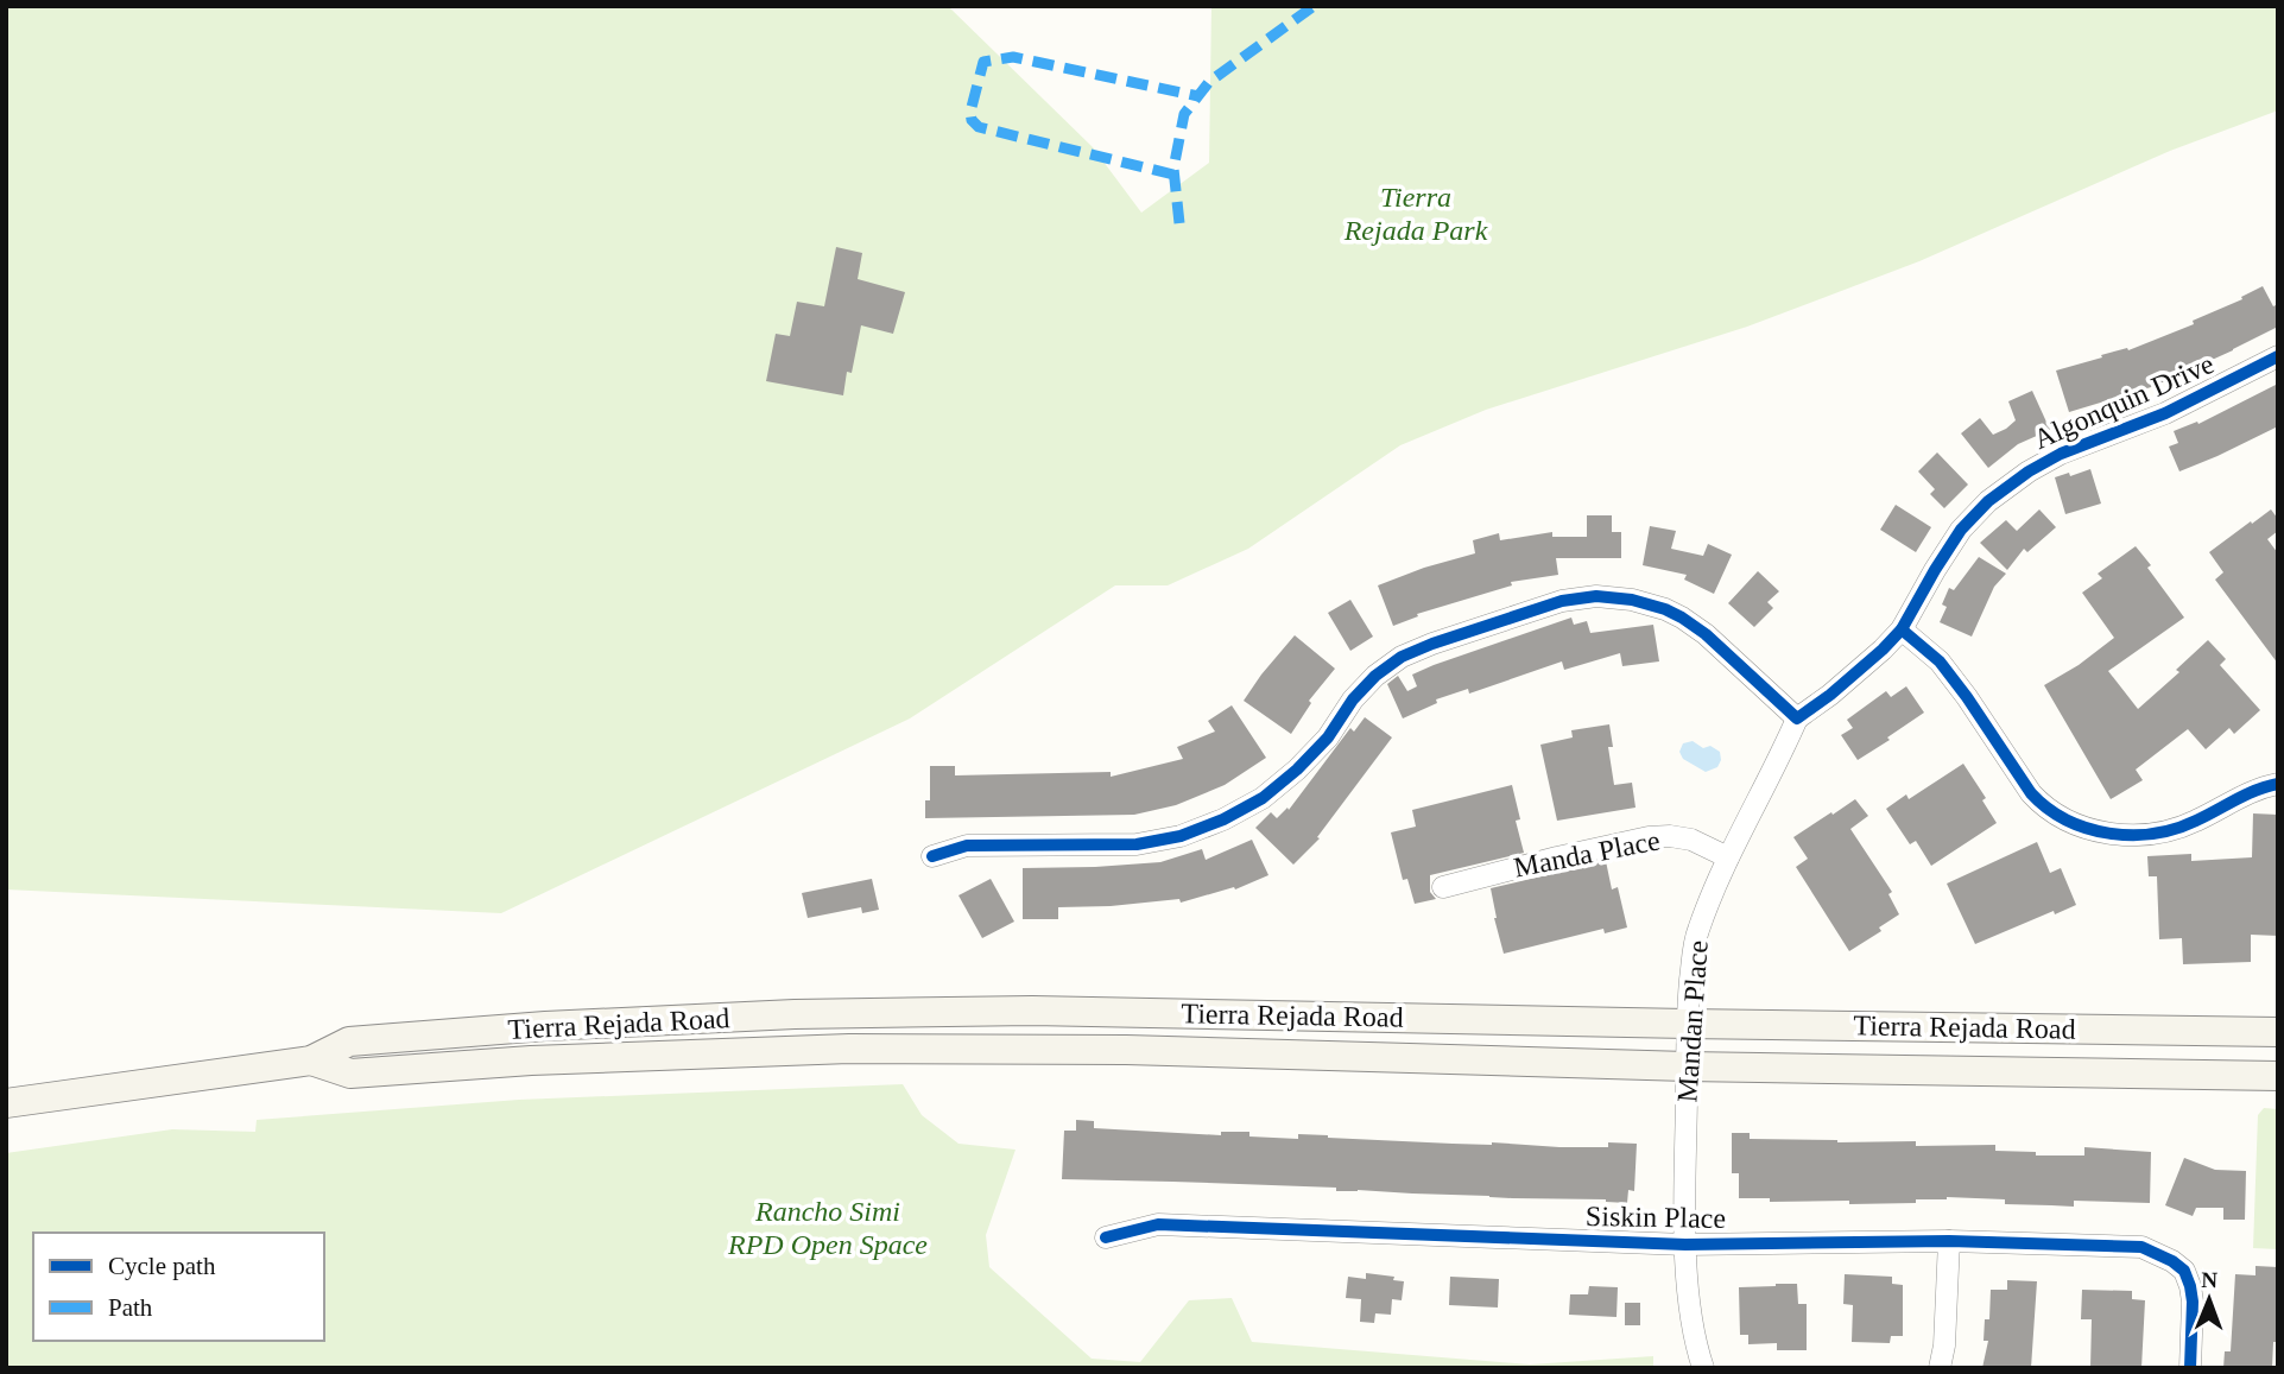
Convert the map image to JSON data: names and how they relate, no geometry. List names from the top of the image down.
{
  "streets": {
    "main road": ["Tierra Rejada Road"],
    "street": [
      "Algonquin Drive",
      "Manda Place",
      "Mandan Place",
      "Siskin Place"
    ]
  },
  "crossings": [
    ["Algonquin Drive", "Mandan Place"],
    ["Manda Place", "Mandan Place"],
    ["Tierra Rejada Road", "Mandan Place"],
    ["Mandan Place", "Siskin Place"]
  ],
  "parks": ["Tierra Rejada Park", "Rancho Simi RPD Open Space"],
  "legend": ["Cycle path", "Path"],
  "north": "top"
}
